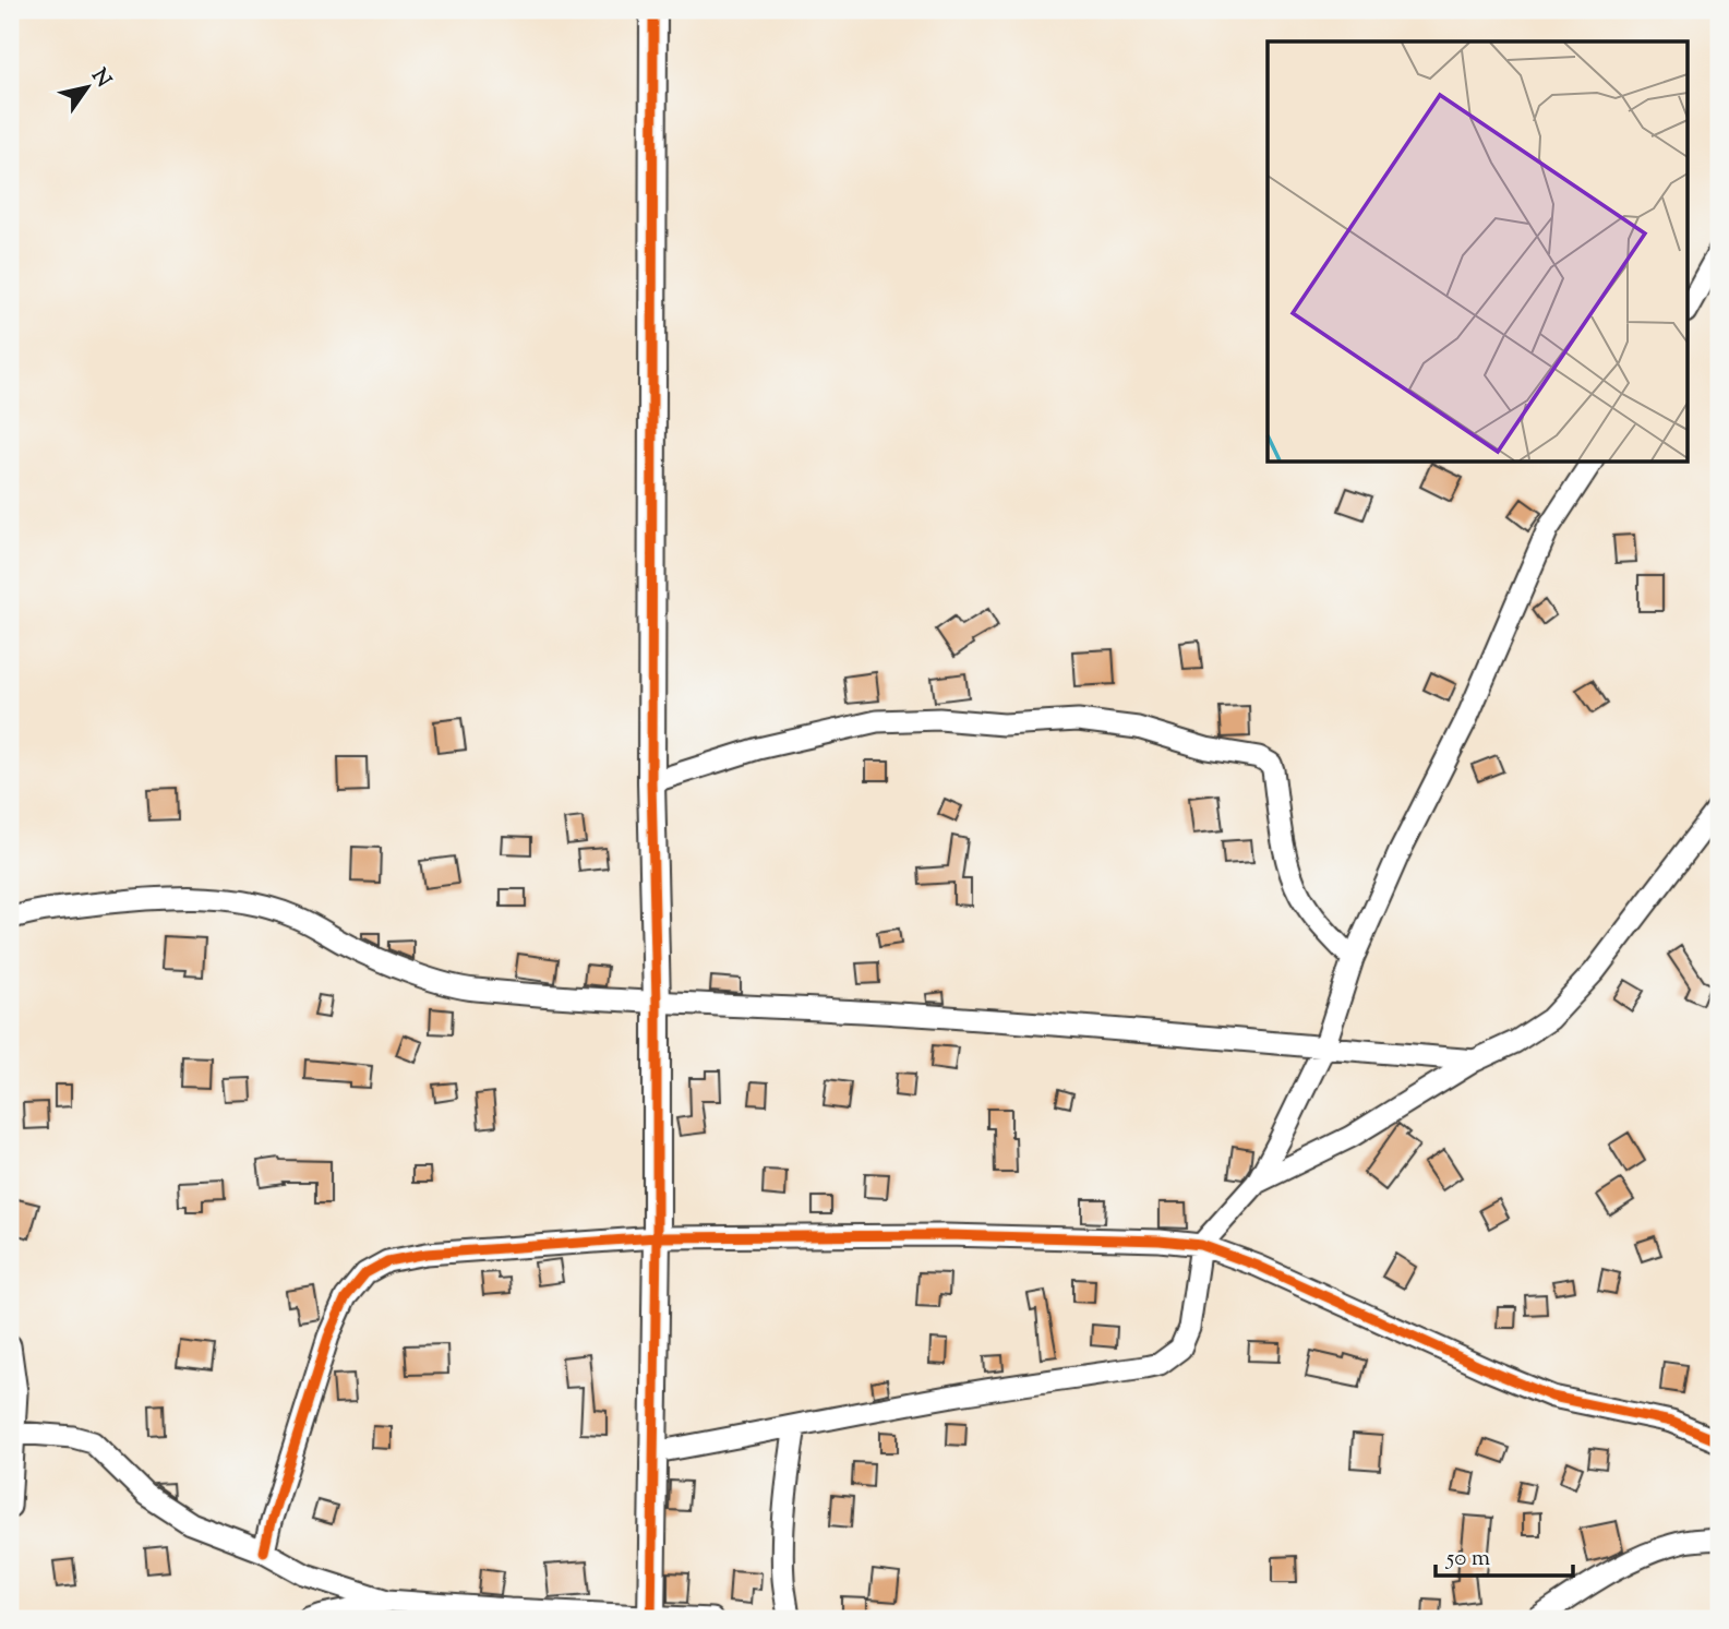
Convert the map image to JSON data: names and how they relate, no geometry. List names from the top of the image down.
{
  "scale_bar": "50 m",
  "north": "top right"
}
